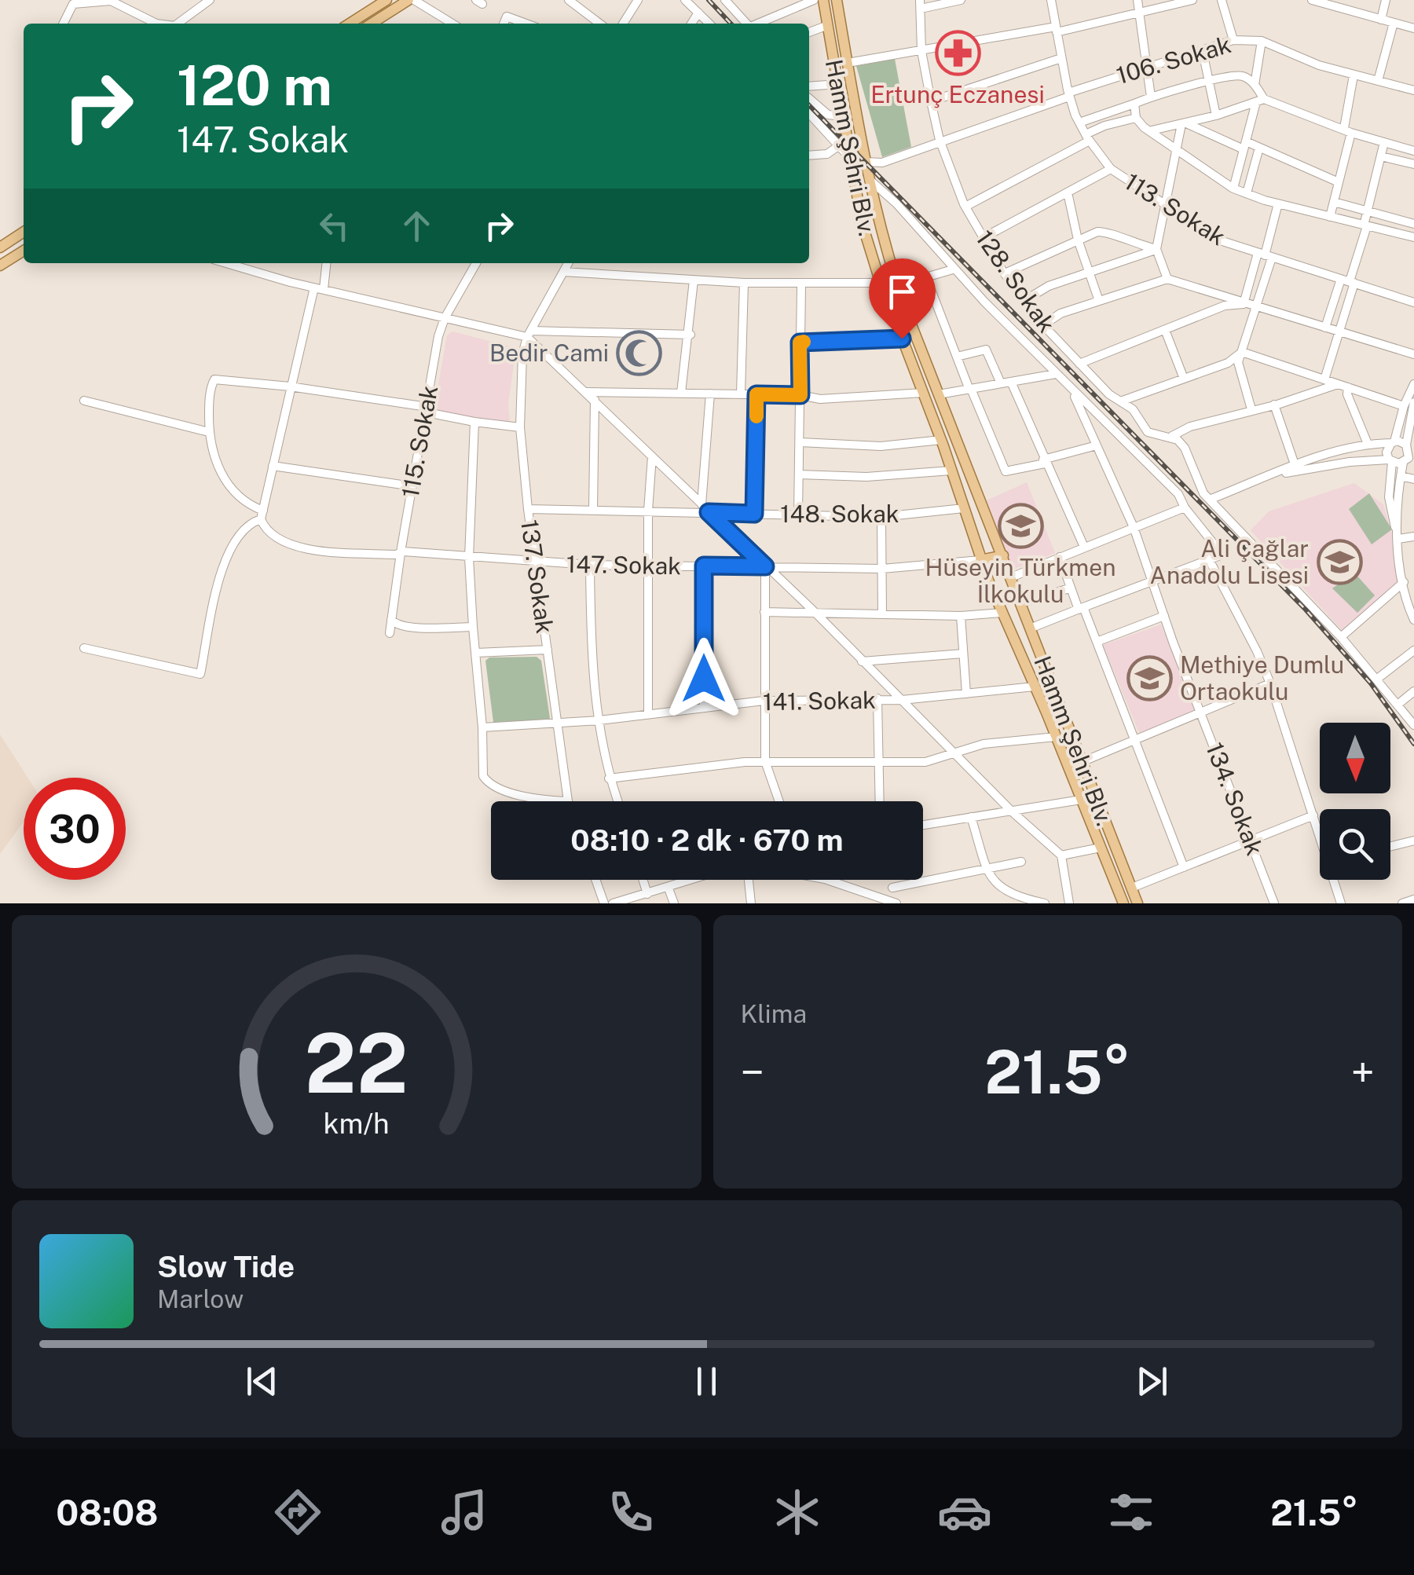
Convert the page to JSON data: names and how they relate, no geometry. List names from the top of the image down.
{
  "streets": {
    "main road": ["Hamm Şehri Blv."],
    "street": [
      "106. Sokak",
      "113. Sokak",
      "128. Sokak",
      "115. Sokak",
      "148. Sokak",
      "147. Sokak",
      "137. Sokak",
      "141. Sokak",
      "134. Sokak"
    ]
  },
  "crossings": [
    ["106. Sokak", "Hamm Şehri Blv."],
    ["106. Sokak", "113. Sokak"],
    ["106. Sokak", "128. Sokak"],
    ["Hamm Şehri Blv.", "148. Sokak"],
    ["Hamm Şehri Blv.", "147. Sokak"],
    ["Hamm Şehri Blv.", "141. Sokak"],
    ["115. Sokak", "147. Sokak"],
    ["148. Sokak", "137. Sokak"],
    ["147. Sokak", "137. Sokak"],
    ["137. Sokak", "141. Sokak"]
  ],
  "places": {
    "pharmacy": ["Ertunç Eczanesi"],
    "mosque": ["Bedir Cami"],
    "school or university": ["Hüseyin Türkmen İlkokulu", "Ali Çağlar Anadolu Lisesi", "Methiye Dumlu Ortaokulu"]
  },
  "north": "bottom",
  "page": {
    "turn": ["120 m", "147. Sokak"],
    "limit": "30",
    "trip": "08:10 · 2 dk · 670 m",
    "tile": "Klima",
    "heat": ["−", "21.5°", "+"],
    "song": ["Slow Tide", "Marlow"],
    "tabs": ["08:08", "21.5°"],
    "gauge": ["22", "km/h"]
  }
}
